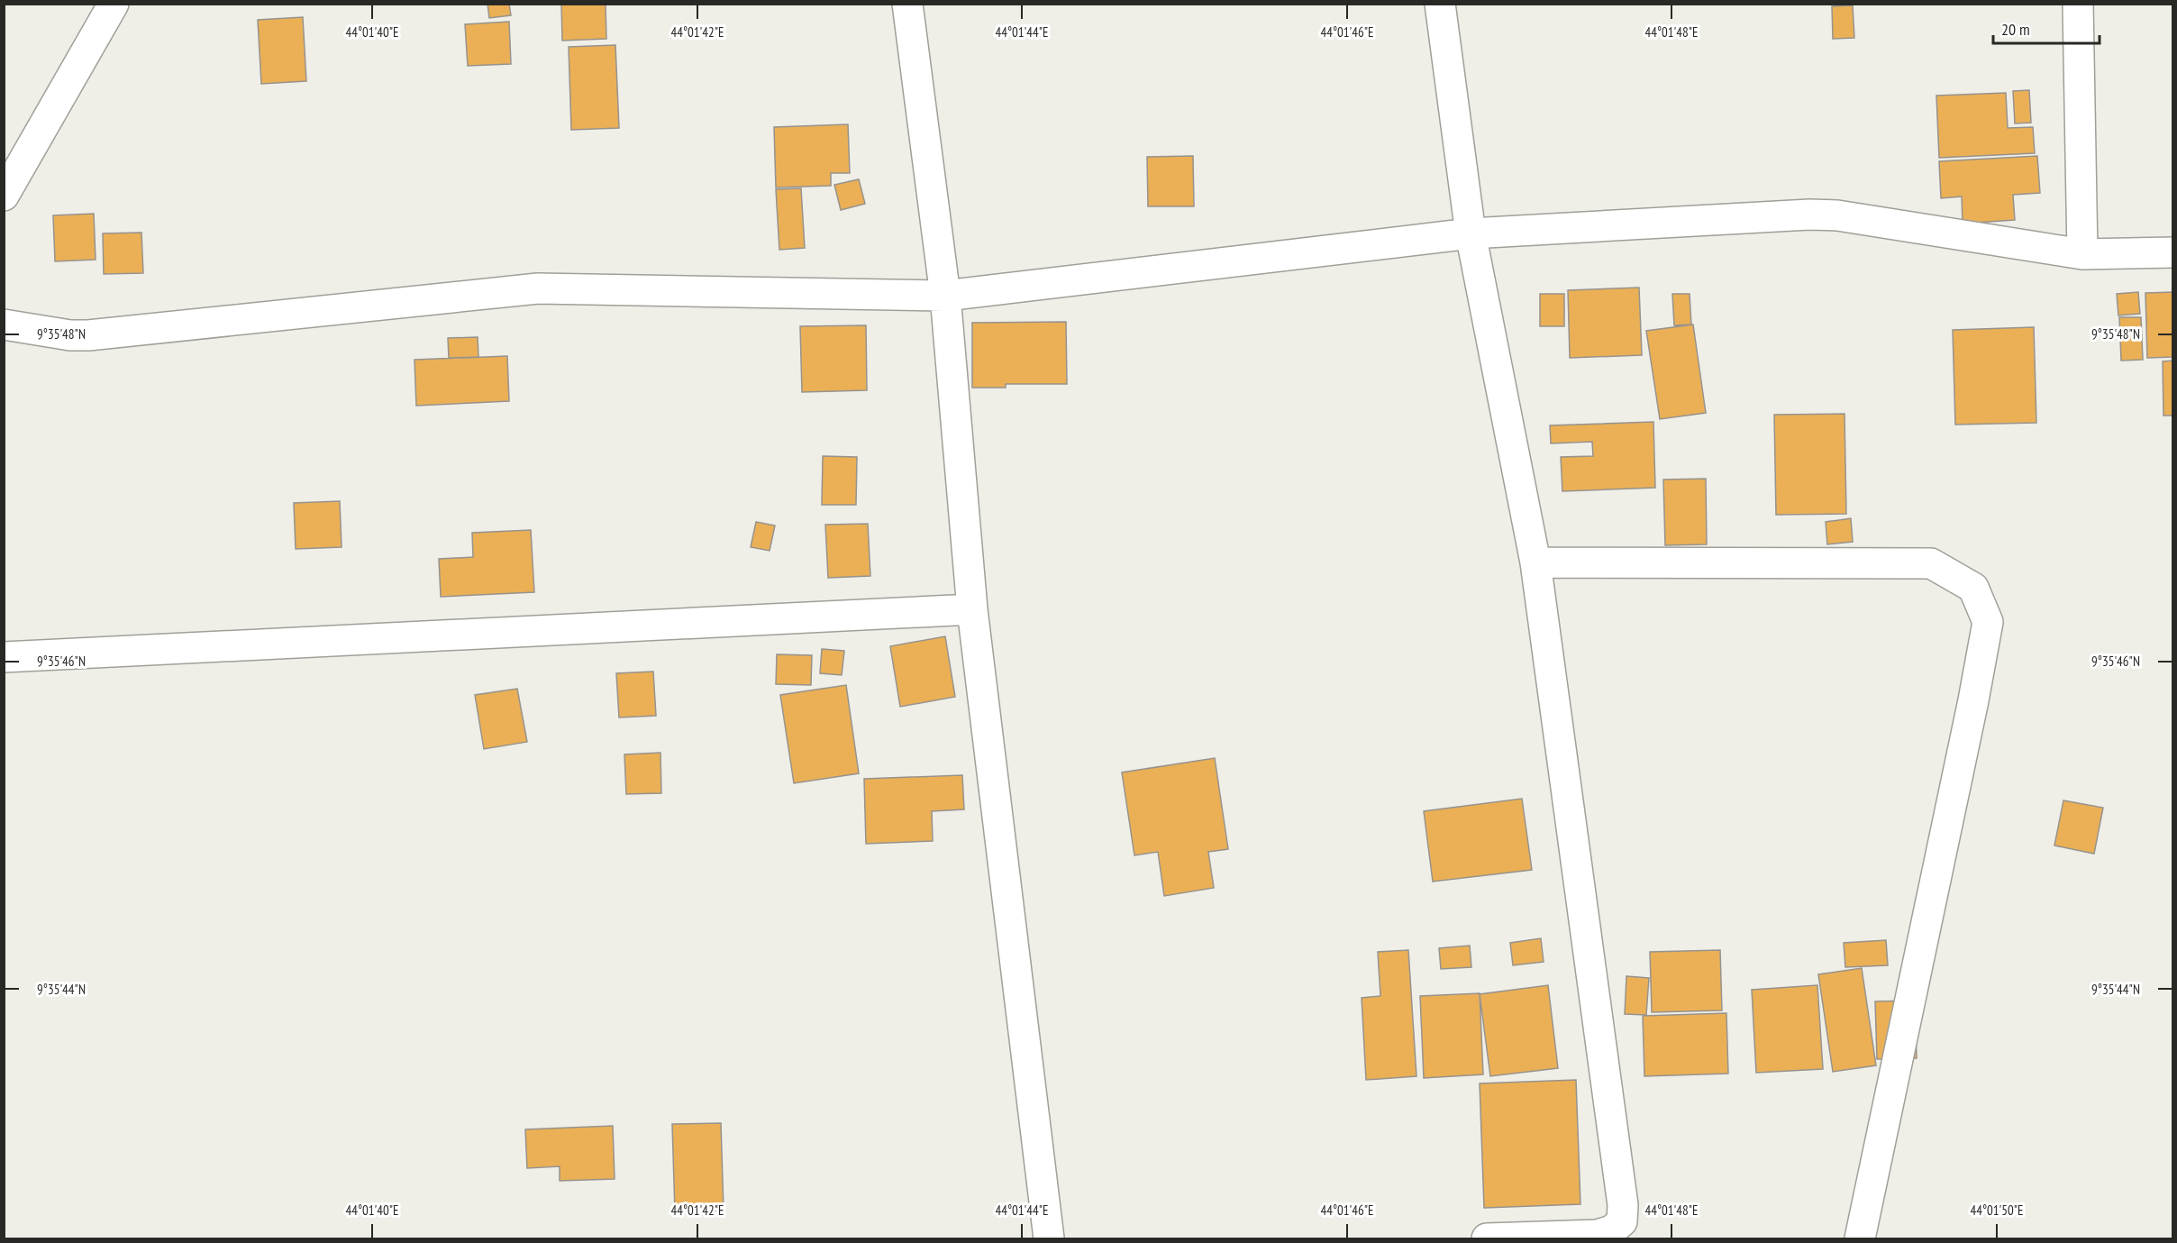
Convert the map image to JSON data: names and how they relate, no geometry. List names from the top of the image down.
{
  "scale_bar": "20 m",
  "coordinates": [
    "44°01'40\"E",
    "44°01'42\"E",
    "44°01'44\"E",
    "44°01'46\"E",
    "44°01'48\"E",
    "9°35'48\"N",
    "9°35'46\"N",
    "9°35'44\"N",
    "44°01'50\"E"
  ]
}
